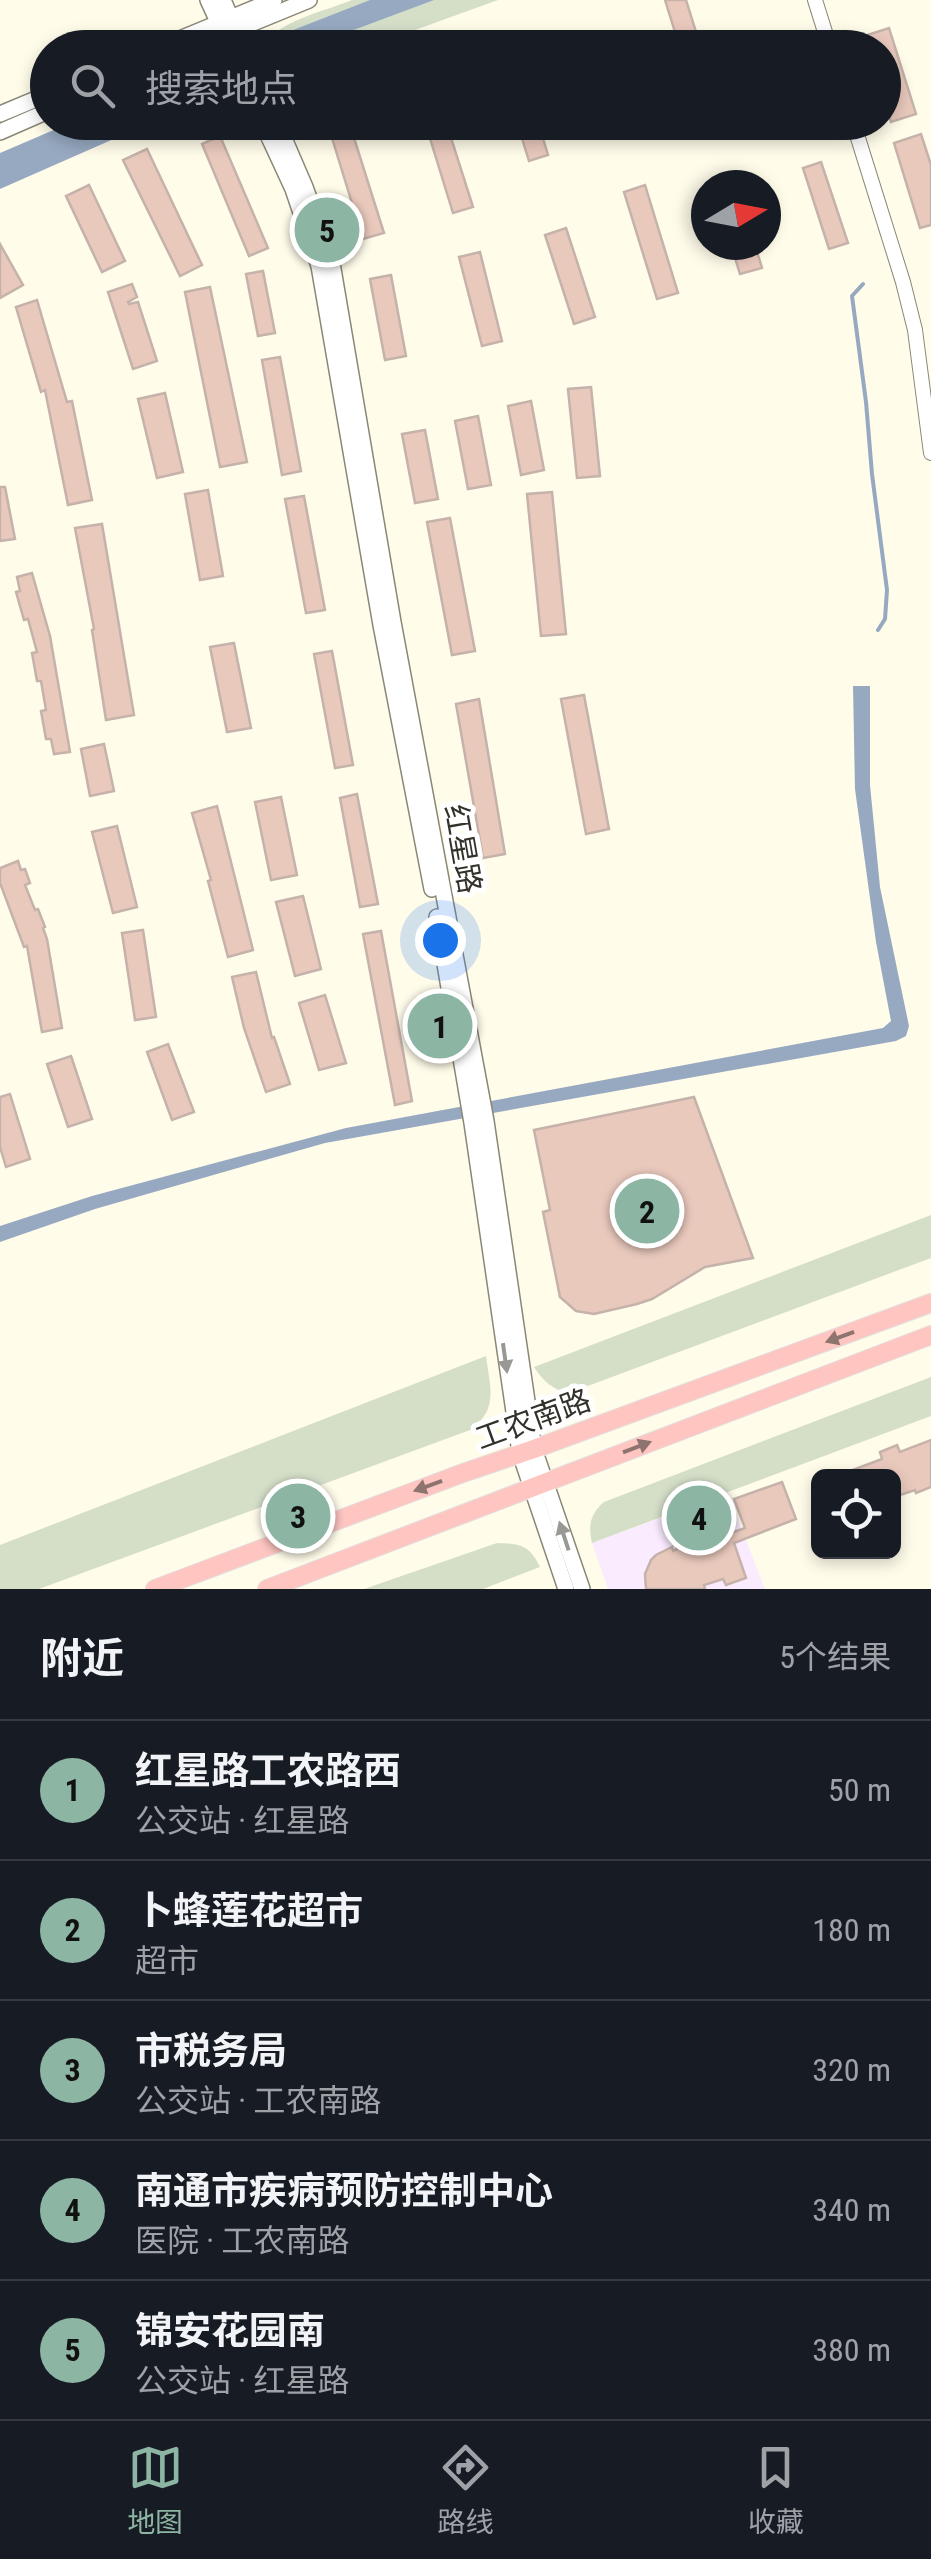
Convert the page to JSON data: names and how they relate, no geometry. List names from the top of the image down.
{
  "streets": {
    "main road": ["红星路", "工农南路"]
  },
  "crossings": [
    ["红星路", "工农南路"]
  ],
  "north": "right",
  "page": {
    "search": "搜索地点",
    "pins": [
      "5",
      "1",
      "2",
      "3",
      "4"
    ],
    "heading": ["附近", "5个结果"],
    "list": [
      {
        "mark": "1",
        "name": "红星路工农路西",
        "note": "公交站 · 红星路",
        "value": "50 m"
      },
      {
        "mark": "2",
        "name": "卜蜂莲花超市",
        "note": "超市",
        "value": "180 m"
      },
      {
        "mark": "3",
        "name": "市税务局",
        "note": "公交站 · 工农南路",
        "value": "320 m"
      },
      {
        "mark": "4",
        "name": "南通市疾病预防控制中心",
        "note": "医院 · 工农南路",
        "value": "340 m"
      },
      {
        "mark": "5",
        "name": "锦安花园南",
        "note": "公交站 · 红星路",
        "value": "380 m"
      }
    ],
    "nav": ["地图", "路线", "收藏"]
  }
}
